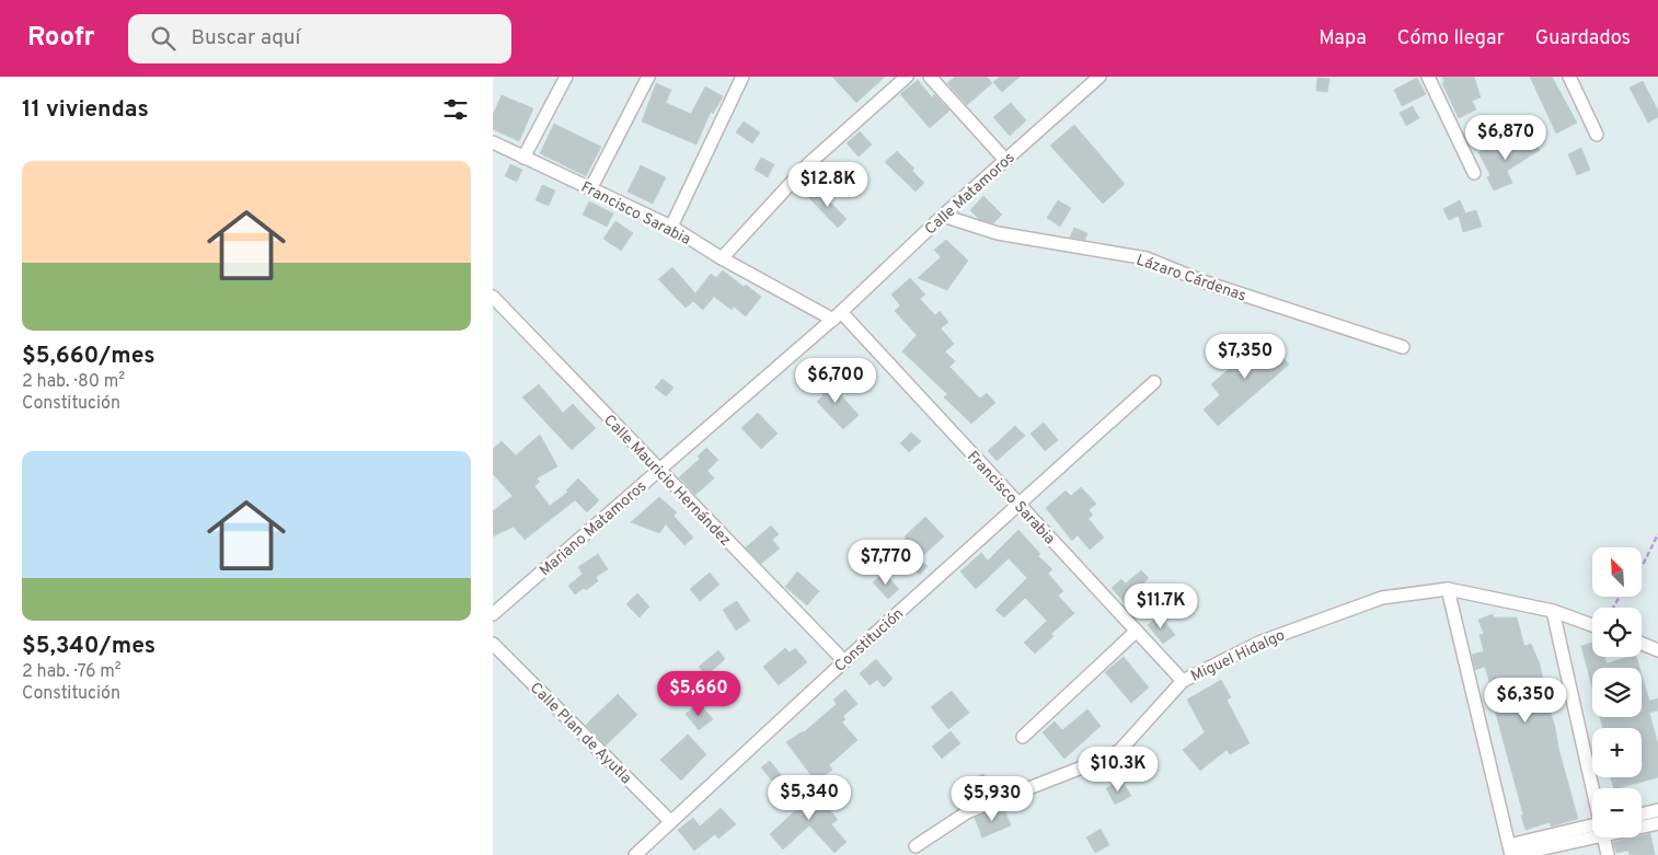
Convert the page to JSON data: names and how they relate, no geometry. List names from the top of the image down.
{
  "streets": {
    "street": [
      "Calle Matamoros",
      "Francisco Sarabia",
      "Lázaro Cárdenas",
      "Calle Mauricio Hernández",
      "Mariano Matamoros",
      "Constitución",
      "Miguel Hidalgo",
      "Calle Plan de Ayutla"
    ]
  },
  "crossings": [
    ["Calle Matamoros", "Francisco Sarabia"],
    ["Calle Matamoros", "Lázaro Cárdenas"],
    ["Calle Matamoros", "Mariano Matamoros"],
    ["Francisco Sarabia", "Mariano Matamoros"],
    ["Francisco Sarabia", "Constitución"],
    ["Francisco Sarabia", "Miguel Hidalgo"],
    ["Calle Mauricio Hernández", "Mariano Matamoros"],
    ["Calle Mauricio Hernández", "Constitución"],
    ["Constitución", "Calle Plan de Ayutla"]
  ],
  "north": "top left",
  "page": {
    "header": "Roofr",
    "search": "Buscar aquí",
    "nav": ["Mapa", "Cómo llegar", "Guardados"],
    "heading": "11 viviendas",
    "price": [
      "$6,870",
      "$12.8K",
      "$7,350",
      "$6,700",
      "$7,770",
      "$11.7K",
      "$5,660",
      "$6,350",
      "$10.3K",
      "$5,340",
      "$5,930"
    ],
    "list": [
      {
        "name": "$5,660/mes",
        "note": "2 hab. · 80 m² · Constitución"
      },
      {
        "name": "$5,340/mes",
        "note": "2 hab. · 76 m² · Constitución"
      }
    ],
    "map_buttons": ["+", "−"]
  }
}
